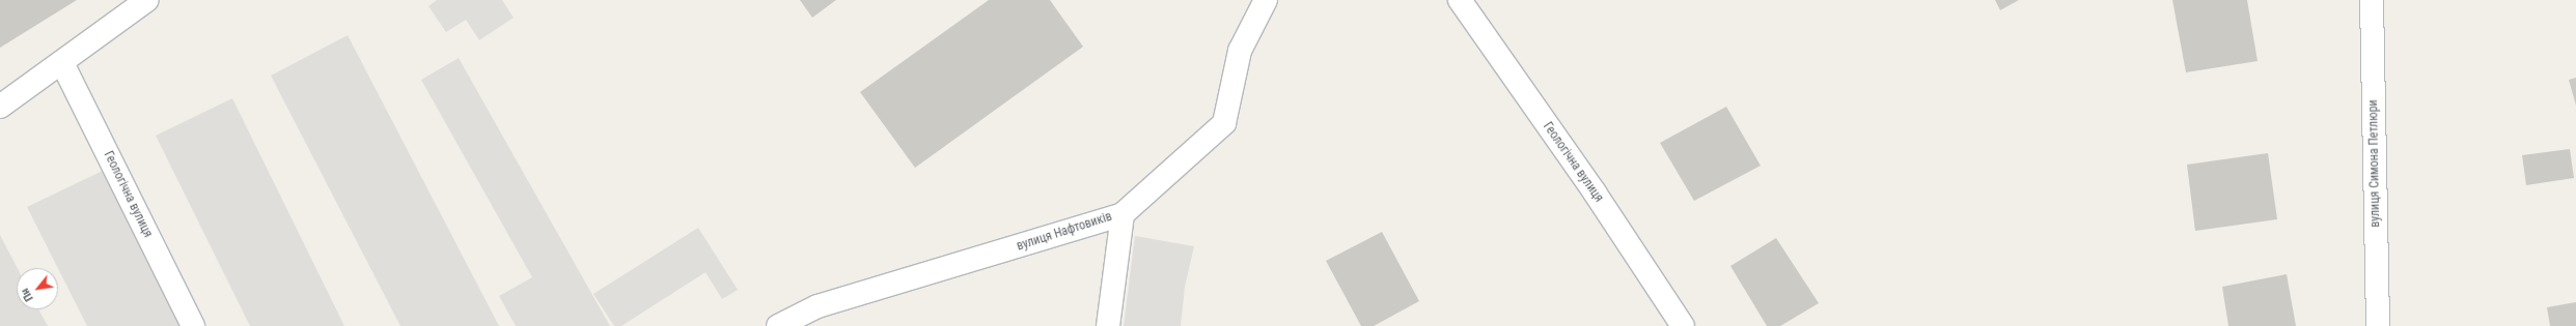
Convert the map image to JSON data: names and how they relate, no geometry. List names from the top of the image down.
{
  "streets": {
    "street": ["Геологічна вулиця", "вулиця Симона Петлюри", "вулиця Нафтовиків"]
  },
  "north": "bottom left"
}
